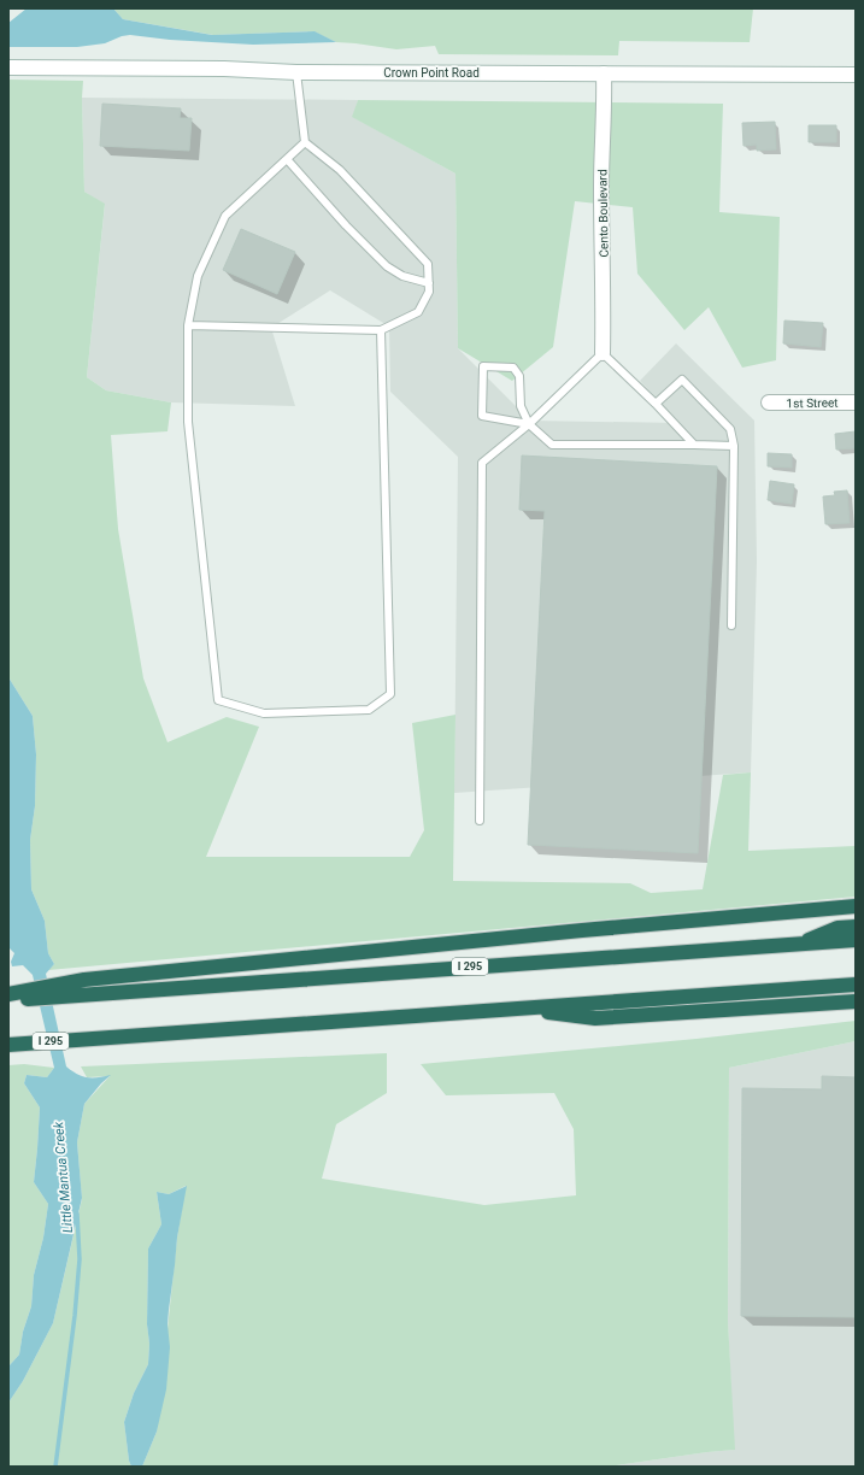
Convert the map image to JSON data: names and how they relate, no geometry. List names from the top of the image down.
{
  "streets": {
    "highway": ["I 295"],
    "main road": ["Crown Point Road", "Cento Boulevard", "1st Street"]
  },
  "crossings": [
    ["Crown Point Road", "Cento Boulevard"]
  ],
  "water": ["Little Mantua Creek"]
}
